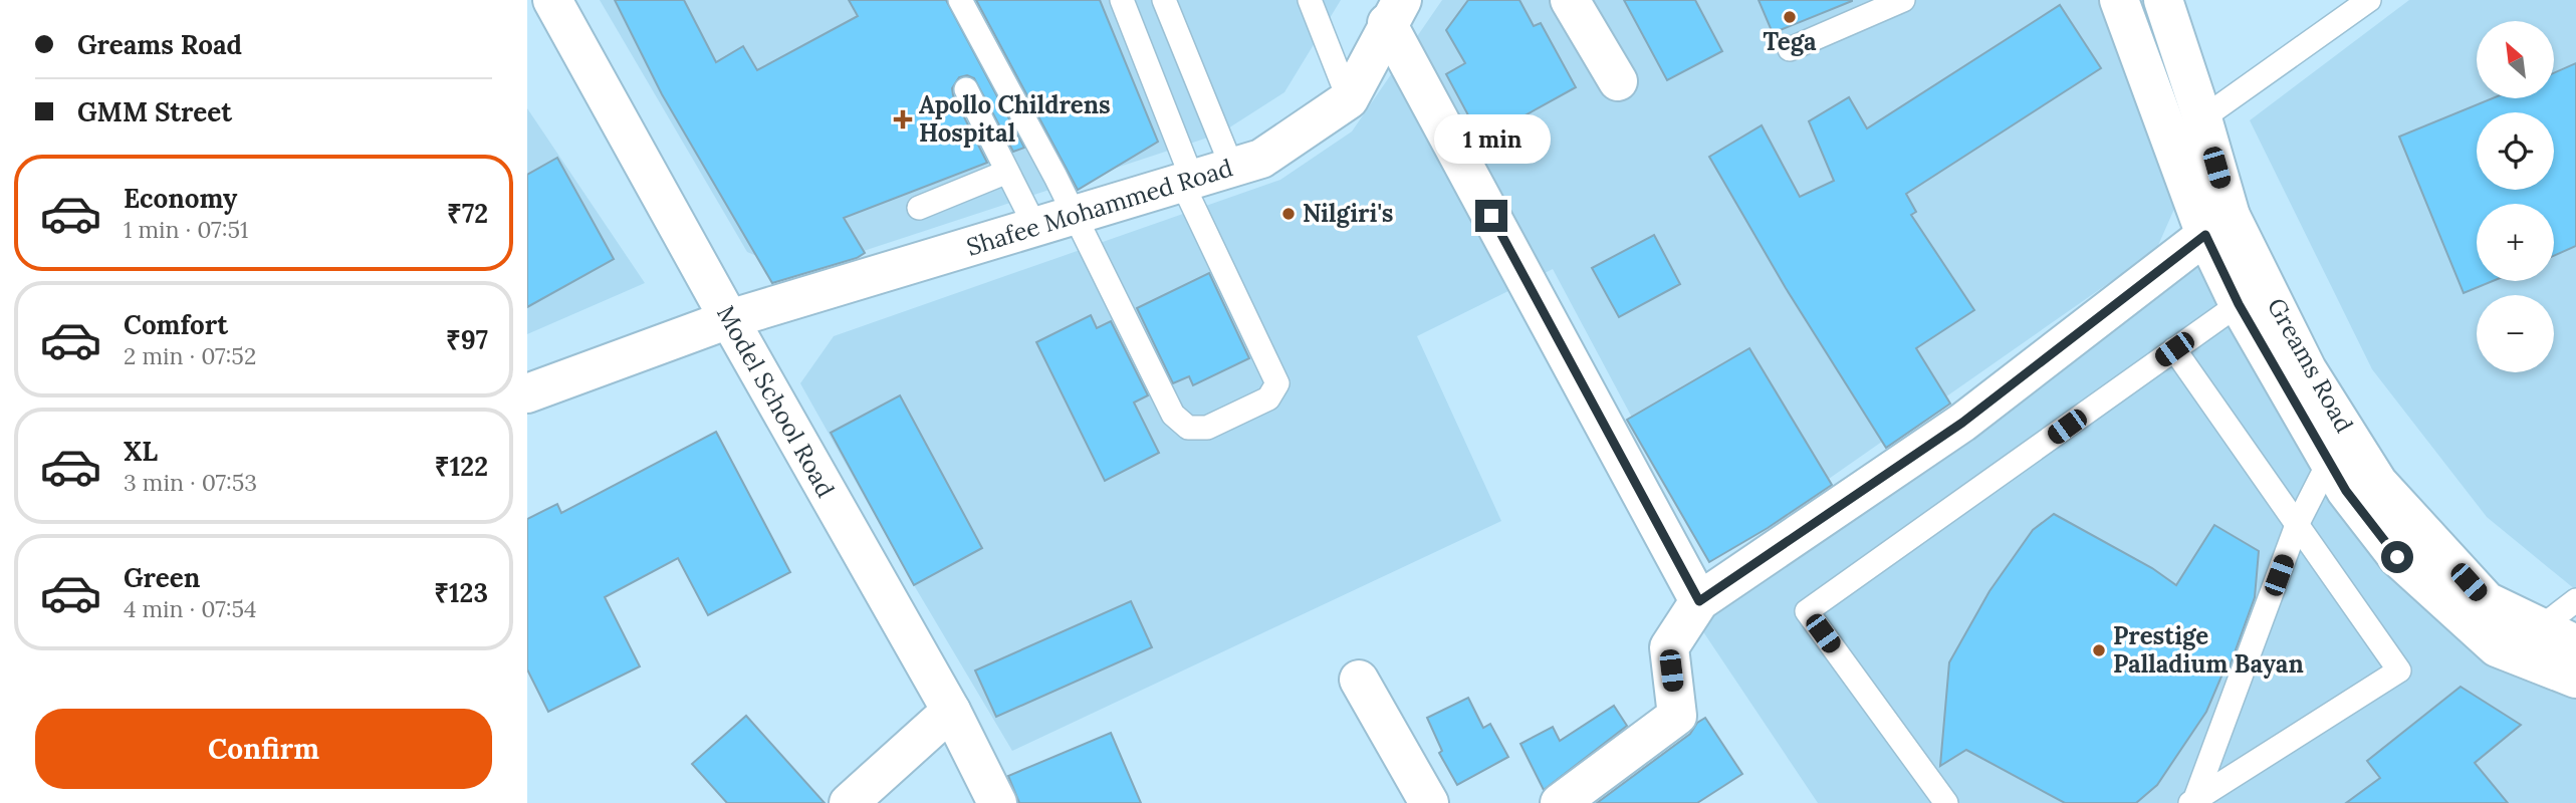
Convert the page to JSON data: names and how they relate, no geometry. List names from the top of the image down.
{
  "streets": {
    "street": ["Shafee Mohammed Road", "Greams Road", "Model School Road"]
  },
  "crossings": [
    ["Shafee Mohammed Road", "Model School Road"]
  ],
  "places": {
    "other": ["Tega", "Nilgiri's", "Prestige Palladium Bayan"],
    "health": ["Apollo Childrens Hospital"]
  },
  "north": "top left",
  "page": {
    "banner": ["Greams Road", "GMM Street"],
    "map_buttons": ["+", "−"],
    "bubble": "1 min",
    "list": [
      {
        "name": "Economy",
        "note": "1 min · 07:51",
        "value": "₹72"
      },
      {
        "name": "Comfort",
        "note": "2 min · 07:52",
        "value": "₹97"
      },
      {
        "name": "XL",
        "note": "3 min · 07:53",
        "value": "₹122"
      },
      {
        "name": "Green",
        "note": "4 min · 07:54",
        "value": "₹123"
      }
    ],
    "buttons": "Confirm"
  }
}
